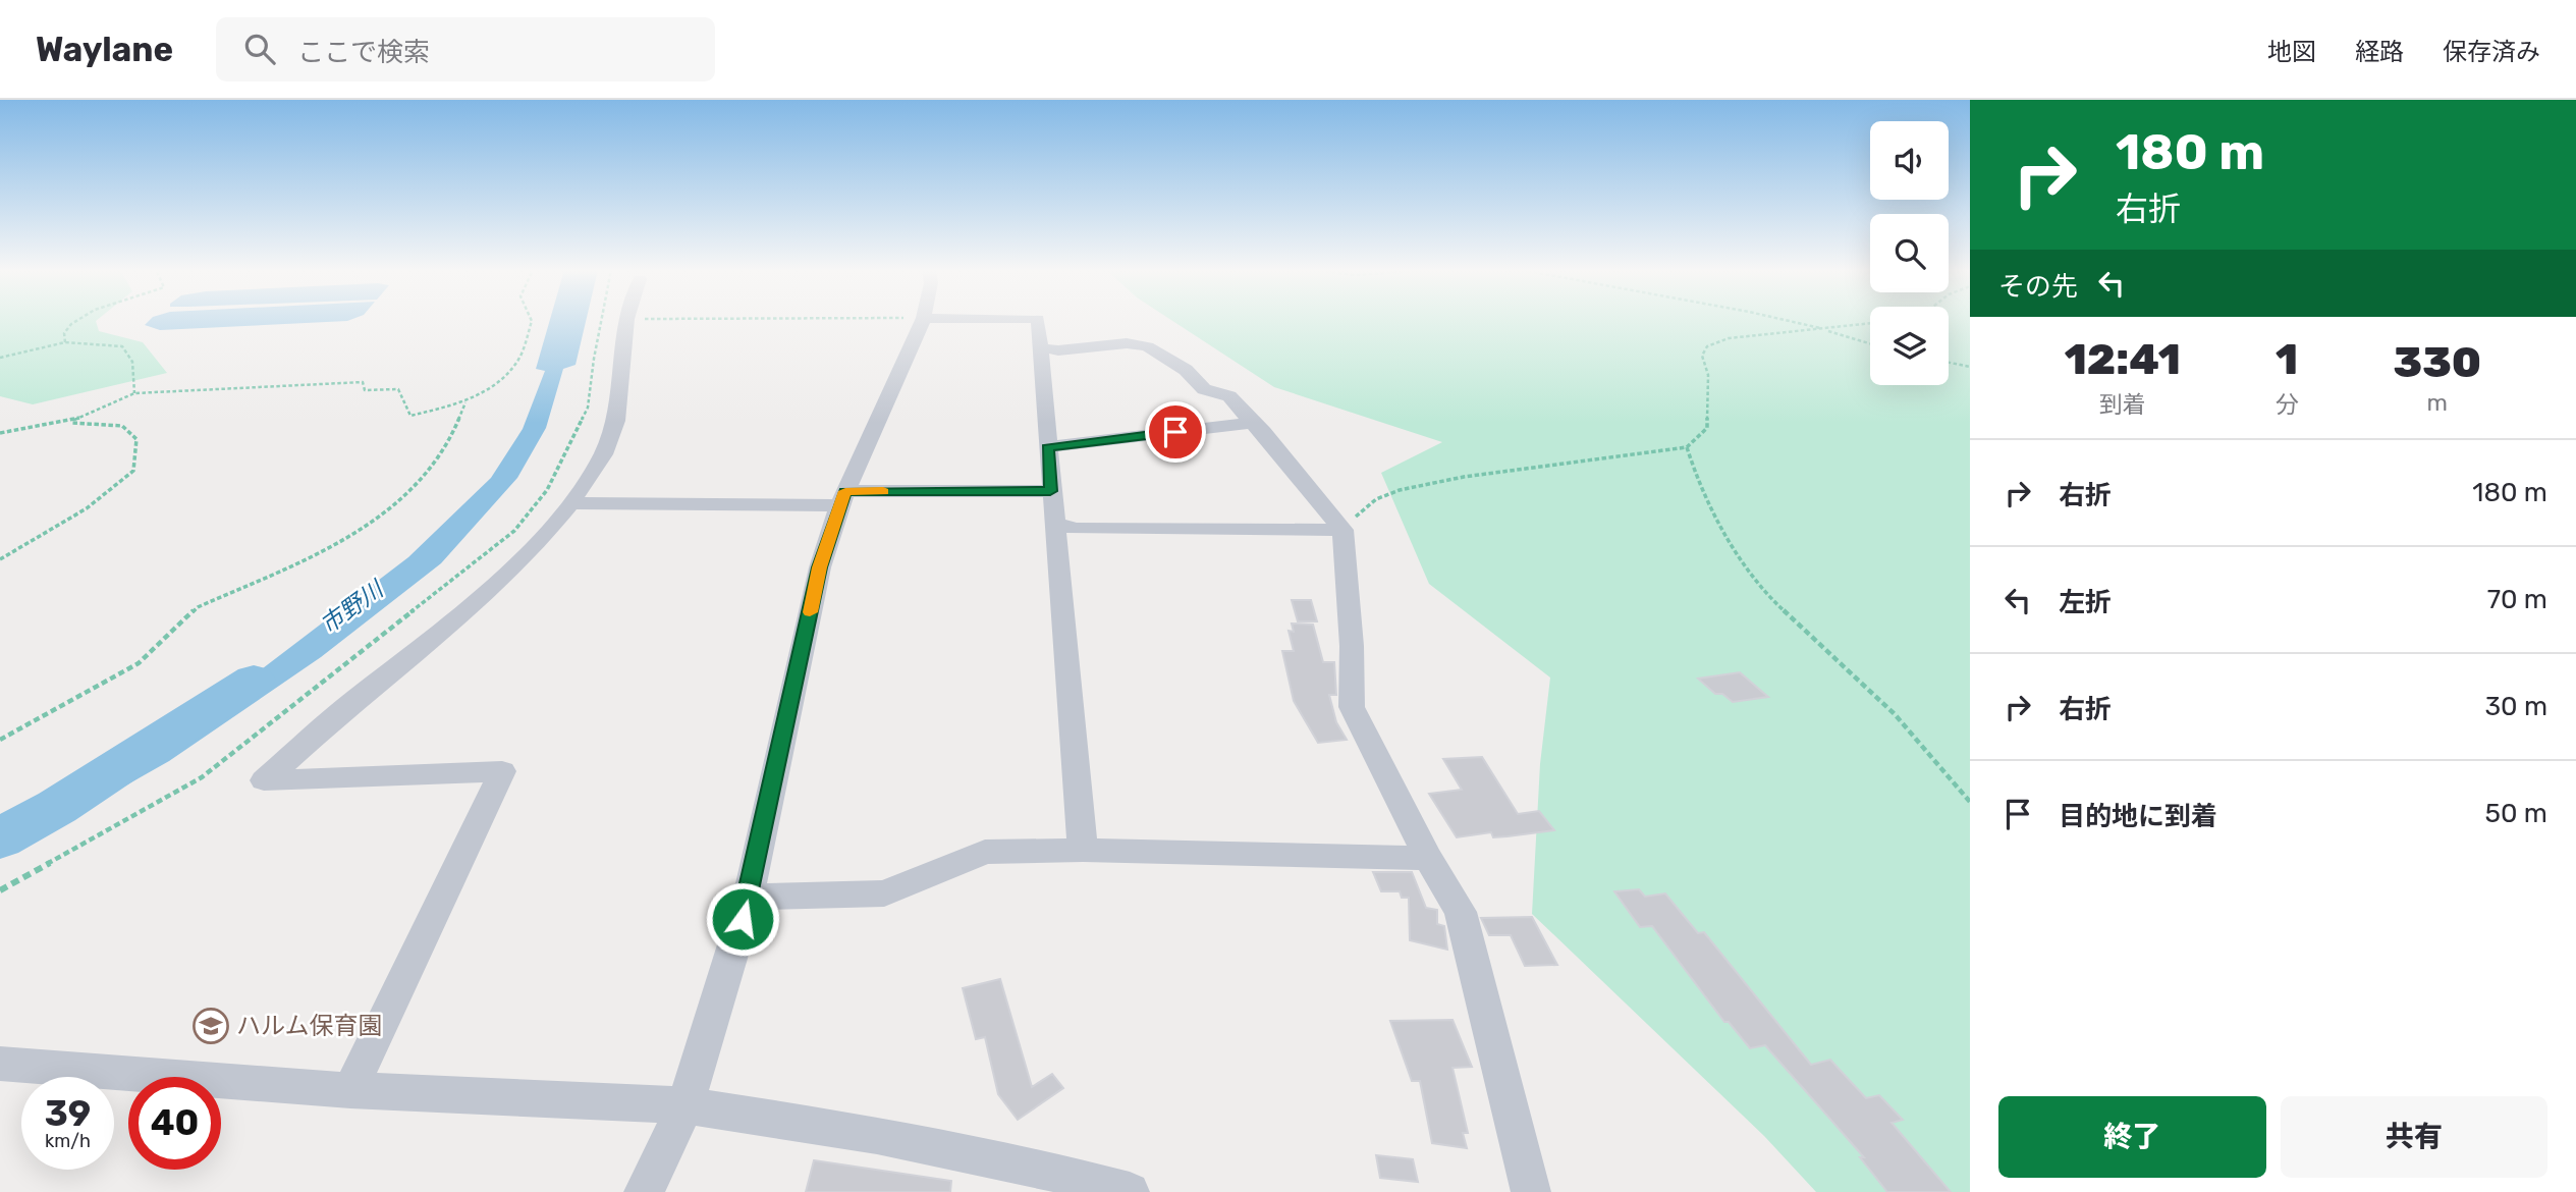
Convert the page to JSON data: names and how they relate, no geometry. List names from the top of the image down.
{
  "water": ["市野川"],
  "places": {
    "school or university": ["ハルム保育園"]
  },
  "page": {
    "header": "Waylane",
    "search": "ここで検索",
    "nav": ["地図", "経路", "保存済み"],
    "turn": ["180 m", "右折"],
    "then": "その先",
    "eta": [
      "12:41",
      "到着",
      "1",
      "分",
      "330",
      "m"
    ],
    "list": [
      {
        "name": "右折",
        "value": "180 m"
      },
      {
        "name": "左折",
        "value": "70 m"
      },
      {
        "name": "右折",
        "value": "30 m"
      },
      {
        "name": "目的地に到着",
        "value": "50 m"
      }
    ],
    "speed": "39 km/h",
    "limit": "40",
    "buttons": ["終了", "共有"]
  }
}
